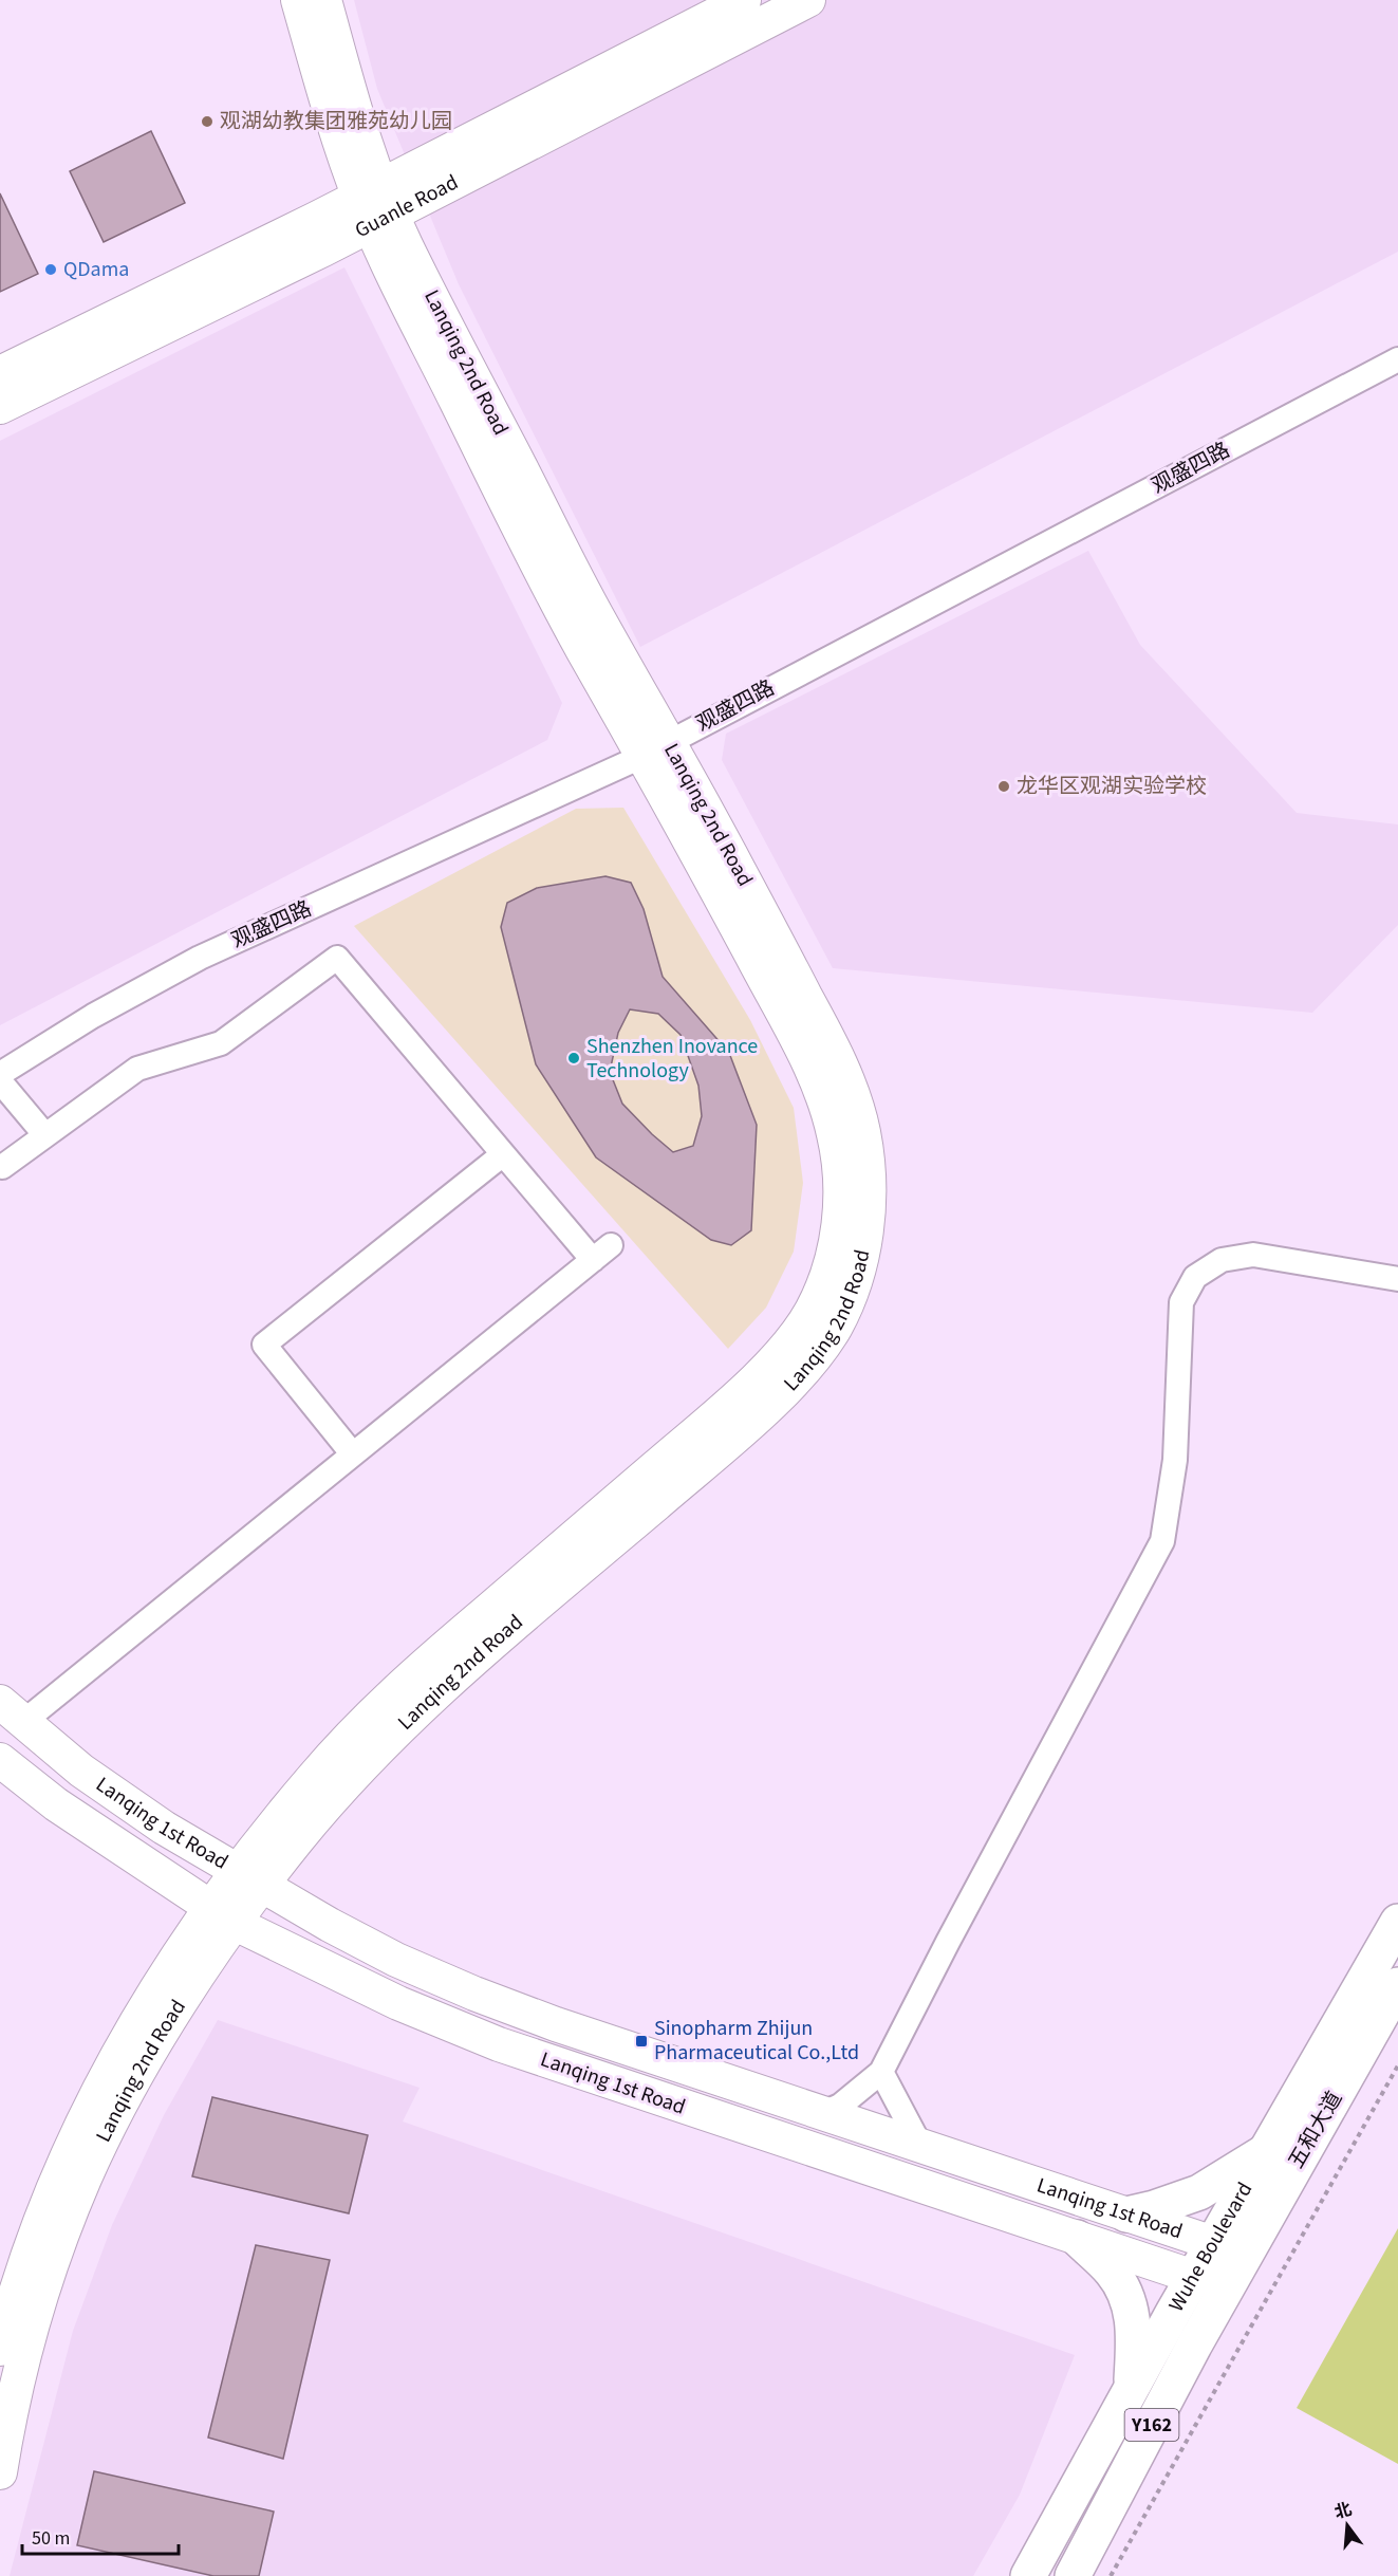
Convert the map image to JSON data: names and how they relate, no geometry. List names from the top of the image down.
{
  "streets": {
    "main road": ["五和大道", "Wuhe Boulevard", "Y162"],
    "street": [
      "Guanle Road",
      "Lanqing 2nd Road",
      "观盛四路",
      "Lanqing 1st Road"
    ]
  },
  "crossings": [
    ["Guanle Road", "Lanqing 2nd Road"],
    ["Lanqing 2nd Road", "观盛四路"],
    ["Lanqing 2nd Road", "Lanqing 1st Road"],
    ["Lanqing 1st Road", "五和大道"],
    ["Lanqing 1st Road", "Wuhe Boulevard"],
    ["五和大道", "Wuhe Boulevard"]
  ],
  "places": {
    "other": [
      "观湖幼教集团雅苑幼儿园",
      "QDama",
      "龙华区观湖实验学校",
      "Shenzhen Inovance Technology"
    ],
    "transit": ["Sinopharm Zhijun Pharmaceutical Co.,Ltd"]
  },
  "scale_bar": "50 m",
  "north": "top"
}
